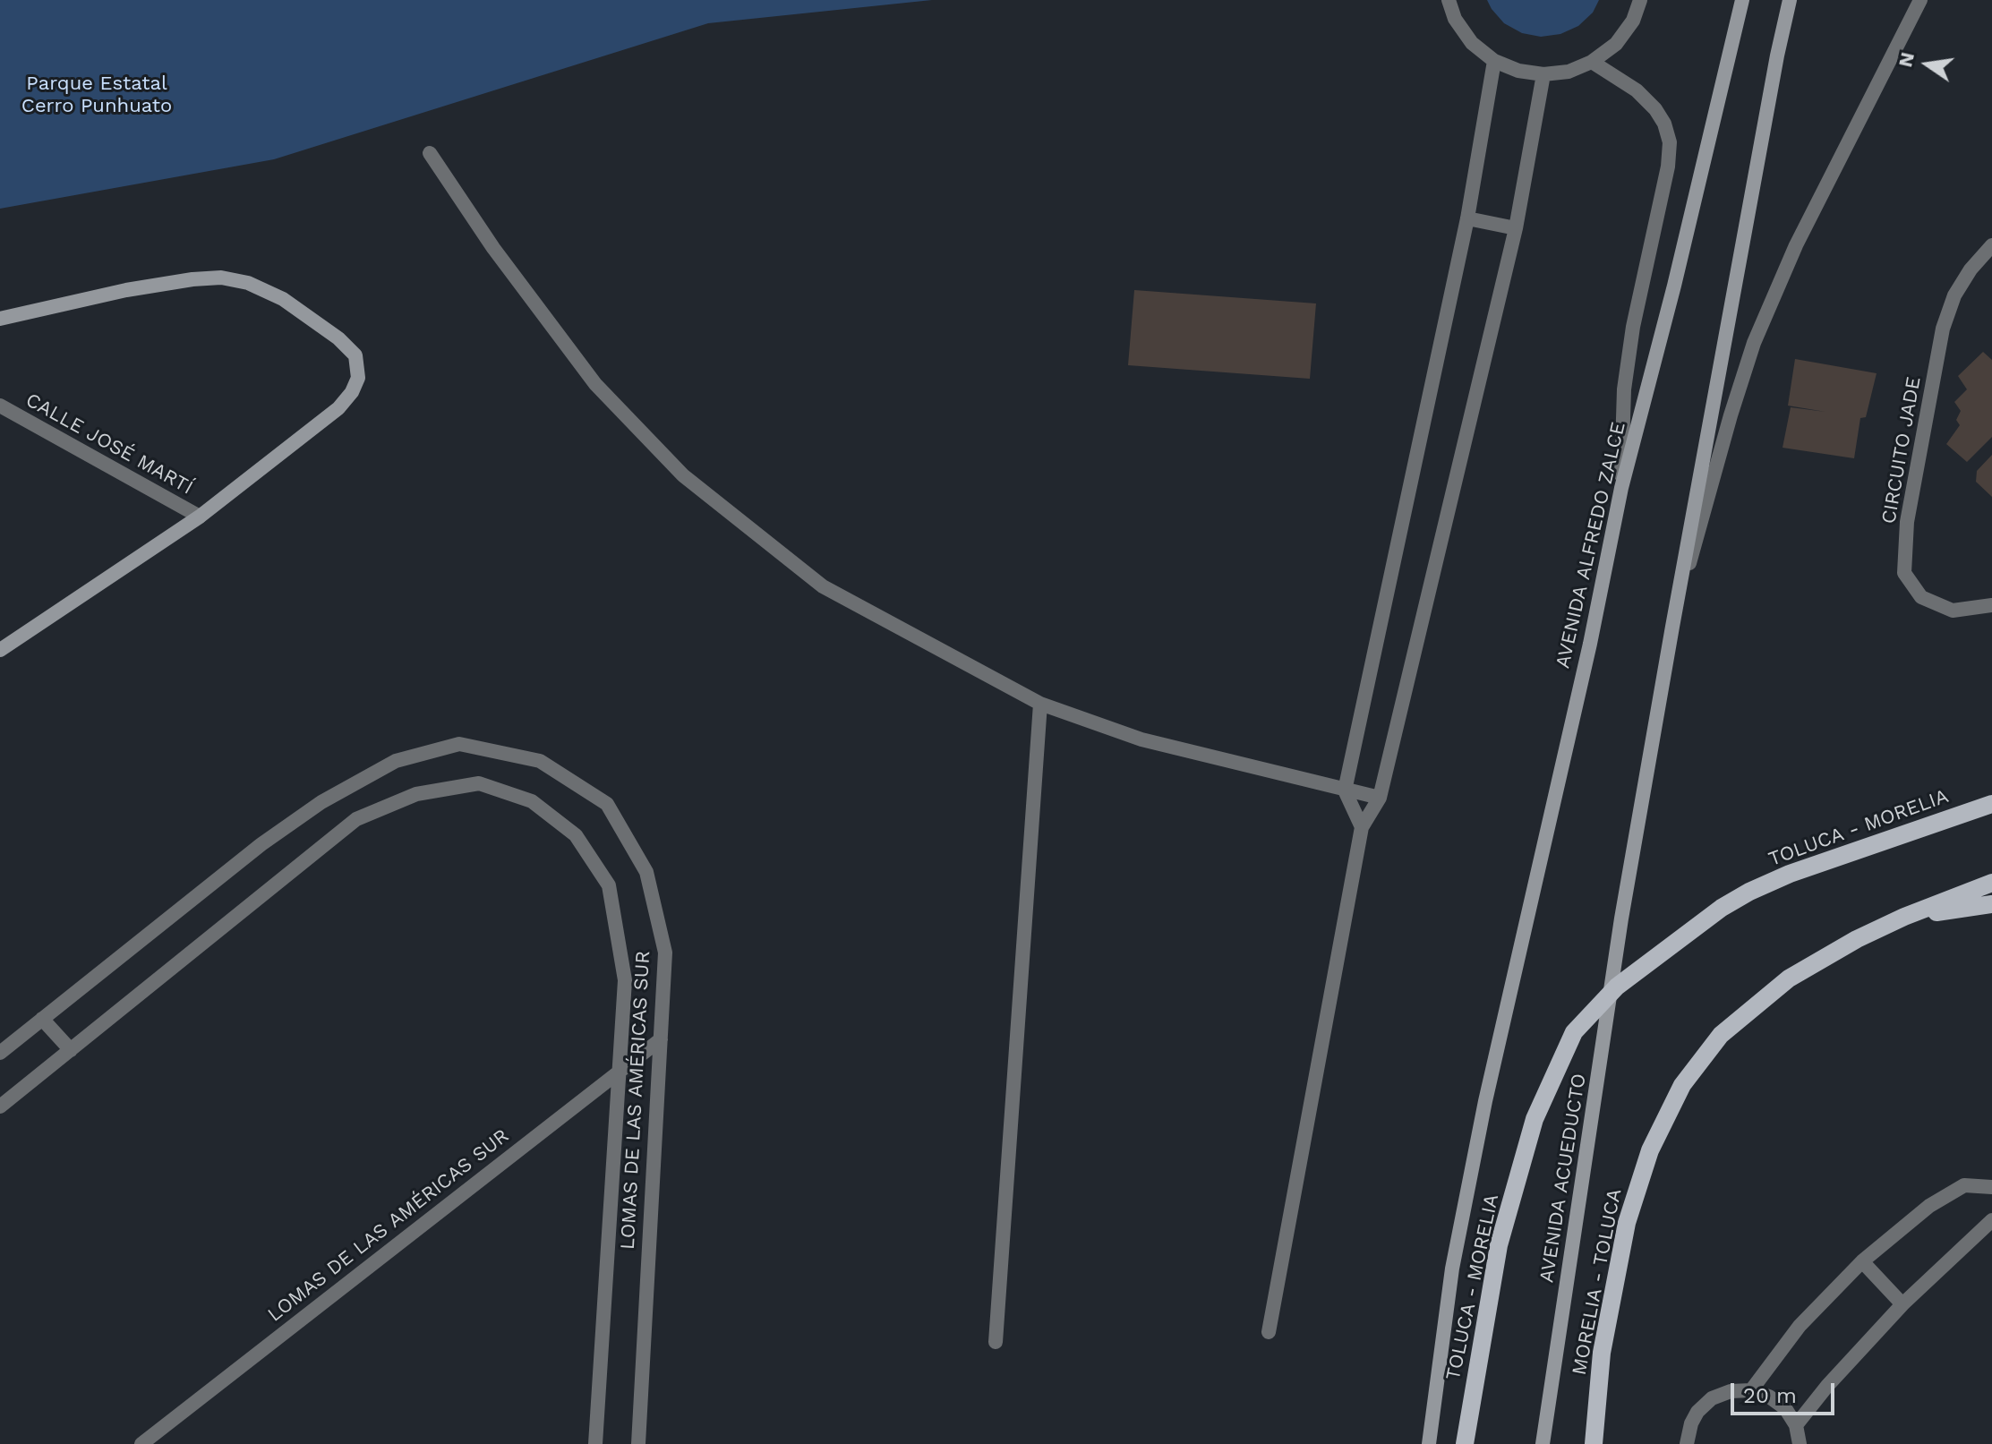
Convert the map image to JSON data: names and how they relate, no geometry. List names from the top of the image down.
{
  "streets": {
    "main road": [
      "AVENIDA ALFREDO ZALCE",
      "TOLUCA - MORELIA",
      "AVENIDA ACUEDUCTO",
      "MORELIA - TOLUCA"
    ],
    "street": ["CALLE JOSÉ MARTÍ", "CIRCUITO JADE", "LOMAS DE LAS AMÉRICAS SUR"]
  },
  "parks": ["Parque Estatal Cerro Punhuato"],
  "scale_bar": "20 m",
  "north": "left"
}
